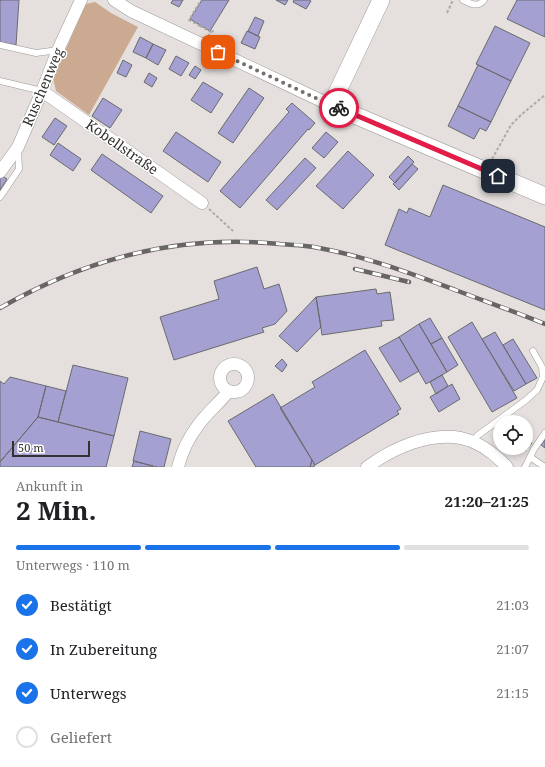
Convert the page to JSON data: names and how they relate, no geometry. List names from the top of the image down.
{
  "streets": {
    "street": ["Ruschenweg", "Kobellstraße"]
  },
  "crossings": [
    ["Ruschenweg", "Kobellstraße"]
  ],
  "scale_bar": "50 m",
  "page": {
    "scale": "50 m",
    "heading": ["2 Min.", "Ankunft in", "21:20–21:25"],
    "bar": "Unterwegs · 110 m",
    "list": [
      ["Bestätigt", "21:03"],
      ["In Zubereitung", "21:07"],
      ["Unterwegs", "21:15"],
      "Geliefert"
    ]
  }
}
